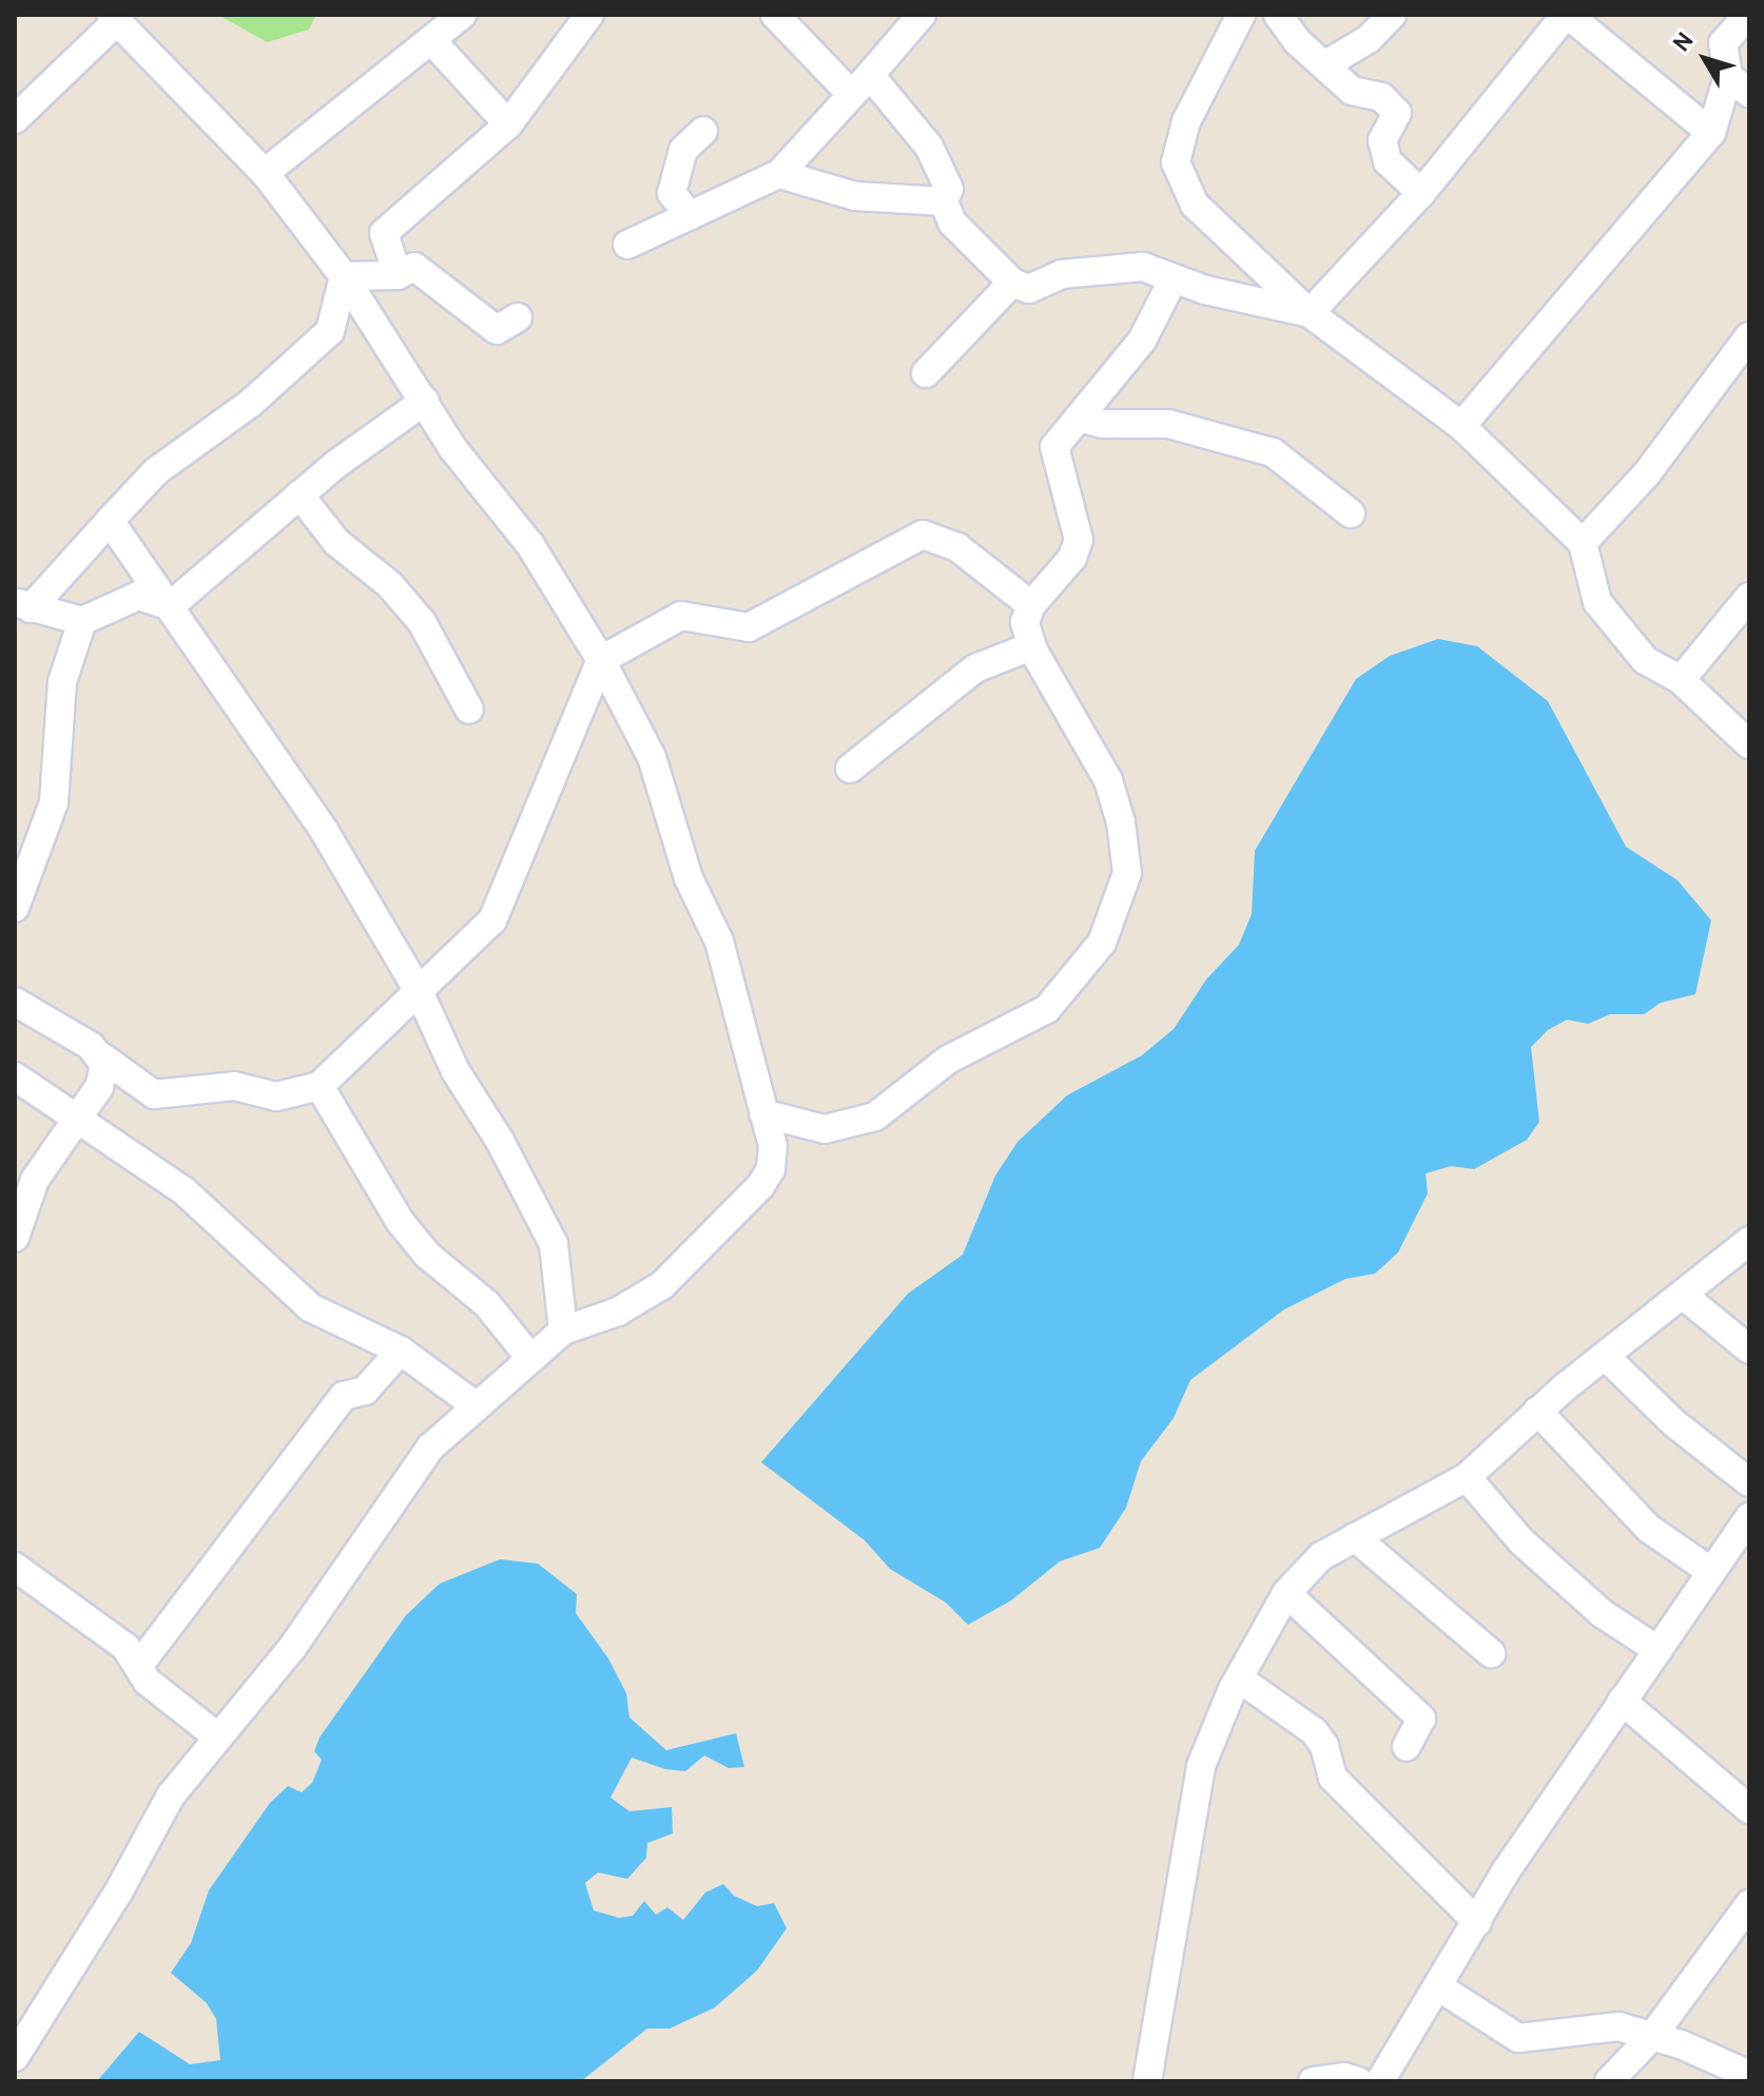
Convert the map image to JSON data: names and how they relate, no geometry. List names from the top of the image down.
{
  "north": "top left"
}
